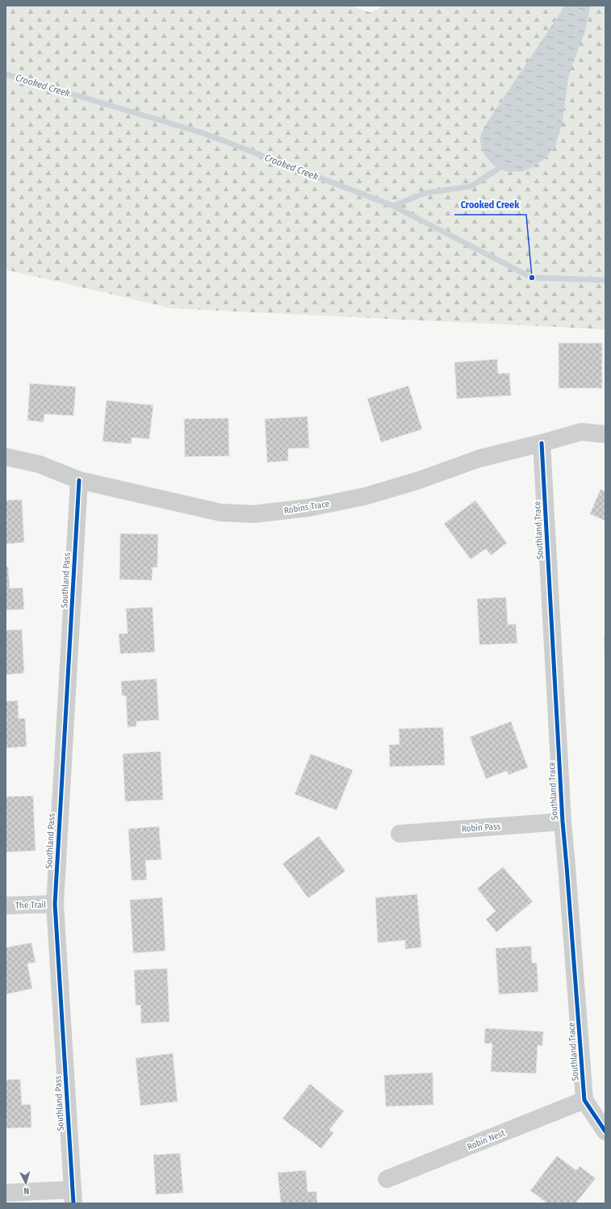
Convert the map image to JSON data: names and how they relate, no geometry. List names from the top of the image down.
{
  "streets": {
    "street": [
      "Robins Trace",
      "Southland Trace",
      "Southland Pass",
      "Robin Pass",
      "The Trail",
      "Robin Nest"
    ]
  },
  "crossings": [
    ["Robins Trace", "Southland Trace"],
    ["Robins Trace", "Southland Pass"],
    ["Southland Trace", "Robin Pass"],
    ["Southland Trace", "Robin Nest"],
    ["Southland Pass", "The Trail"]
  ],
  "water": ["Crooked Creek"],
  "places": ["Crooked Creek"],
  "north": "bottom"
}
